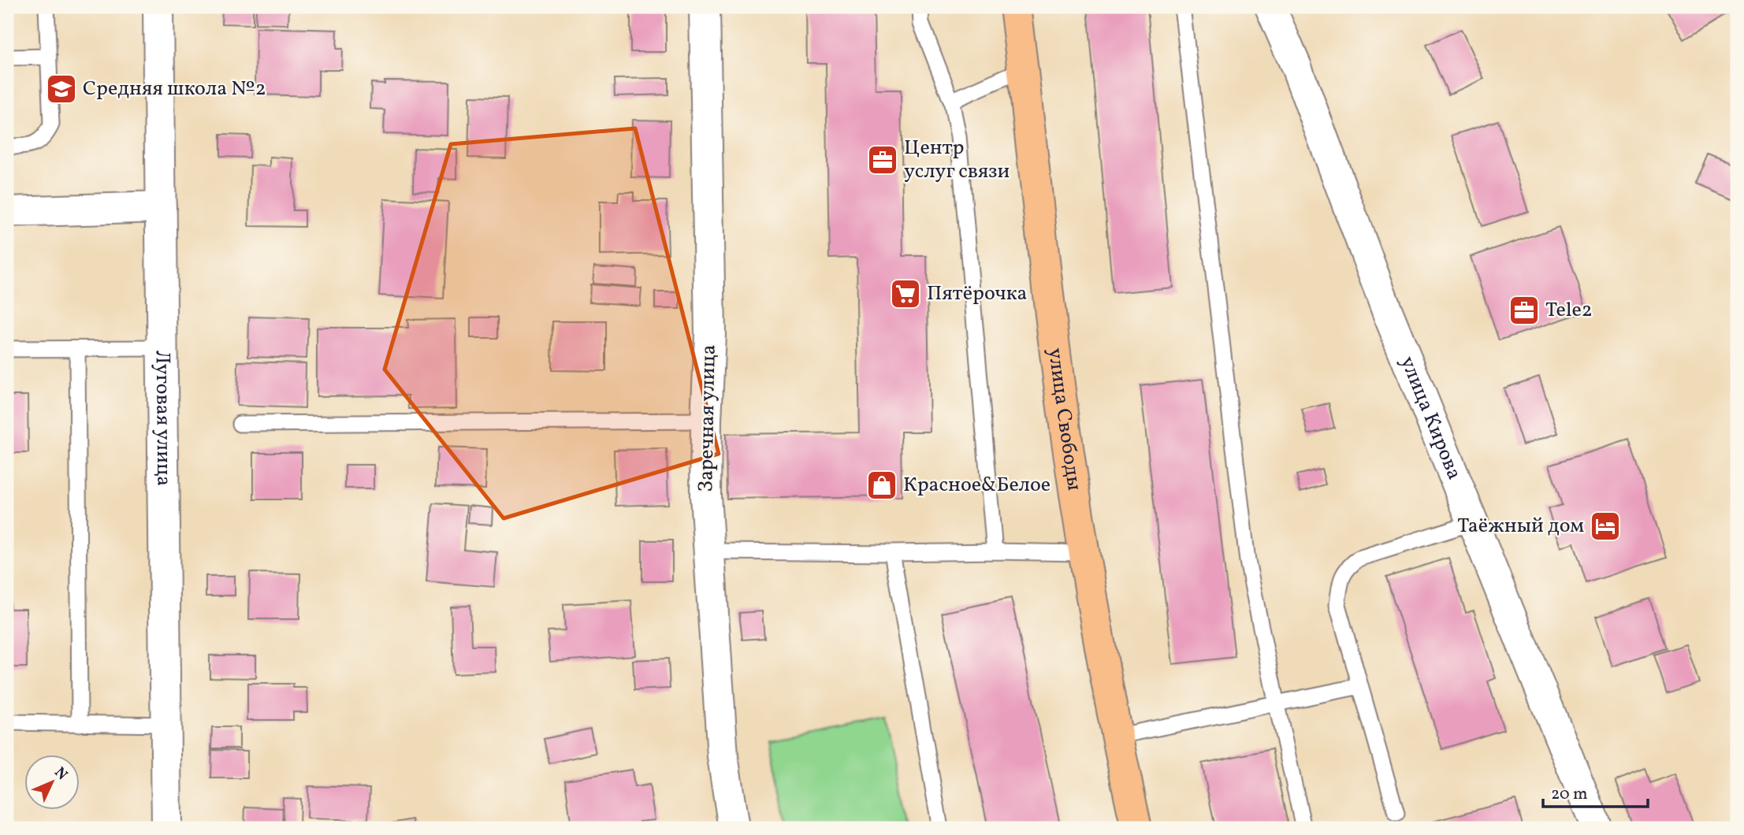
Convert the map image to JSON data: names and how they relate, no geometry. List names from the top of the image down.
{
  "streets": {
    "main road": ["улица Свободы"],
    "street": ["Луговая улица", "Заречная улица", "улица Кирова"]
  },
  "places": {
    "school or university": ["Средняя школа №2"],
    "office": ["Центр услуг связи", "Tele2"],
    "supermarket": ["Пятёрочка"],
    "shop": ["Красное&Белое"],
    "hotel": ["Таёжный дом"]
  },
  "scale_bar": "20 m",
  "north": "top right"
}
